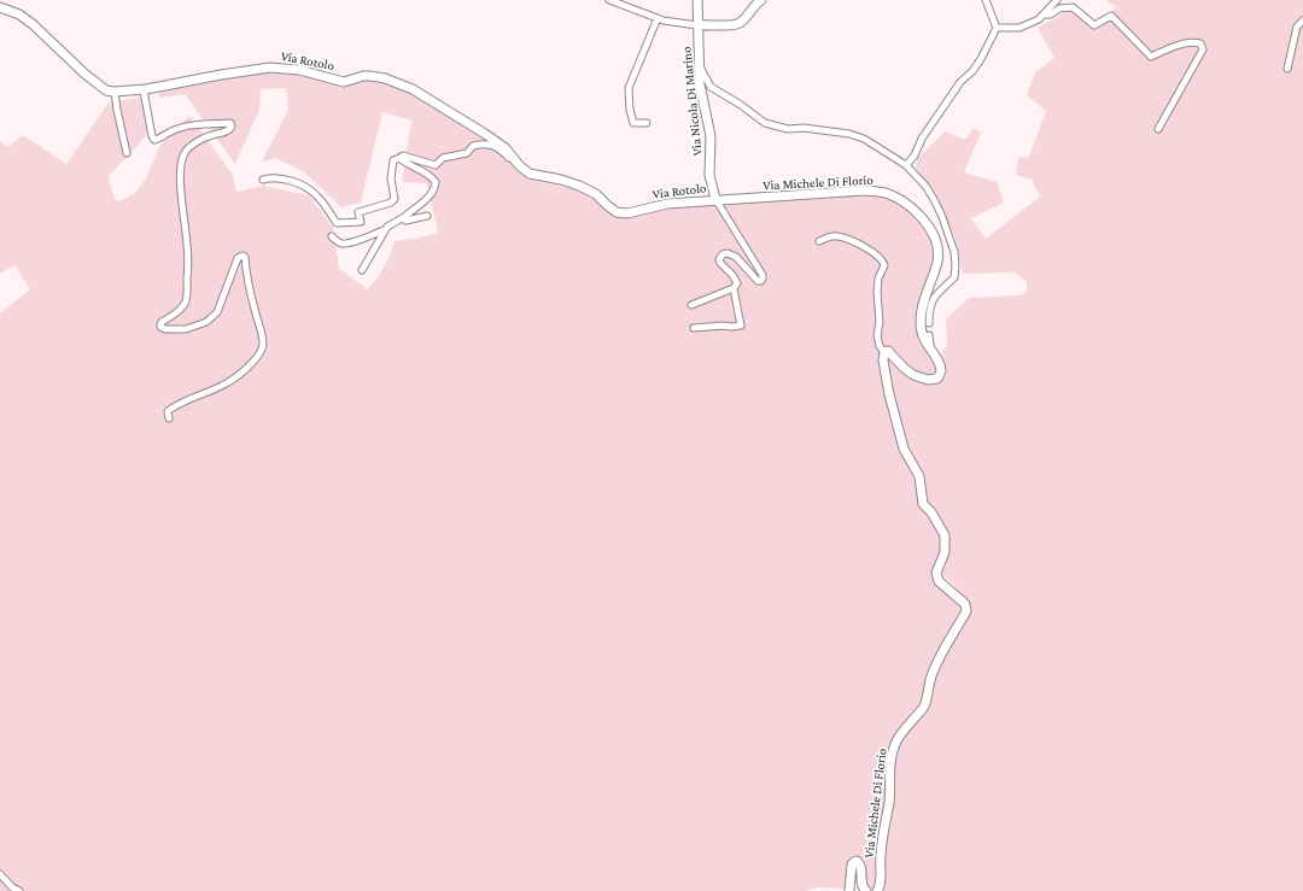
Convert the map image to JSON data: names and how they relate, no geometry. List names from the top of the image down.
{
  "streets": {
    "street": ["Via Rotolo", "Via Nicola Di Marino", "Via Michele Di Florio"]
  },
  "crossings": [
    ["Via Rotolo", "Via Nicola Di Marino"],
    ["Via Rotolo", "Via Michele Di Florio"],
    ["Via Nicola Di Marino", "Via Michele Di Florio"]
  ]
}
